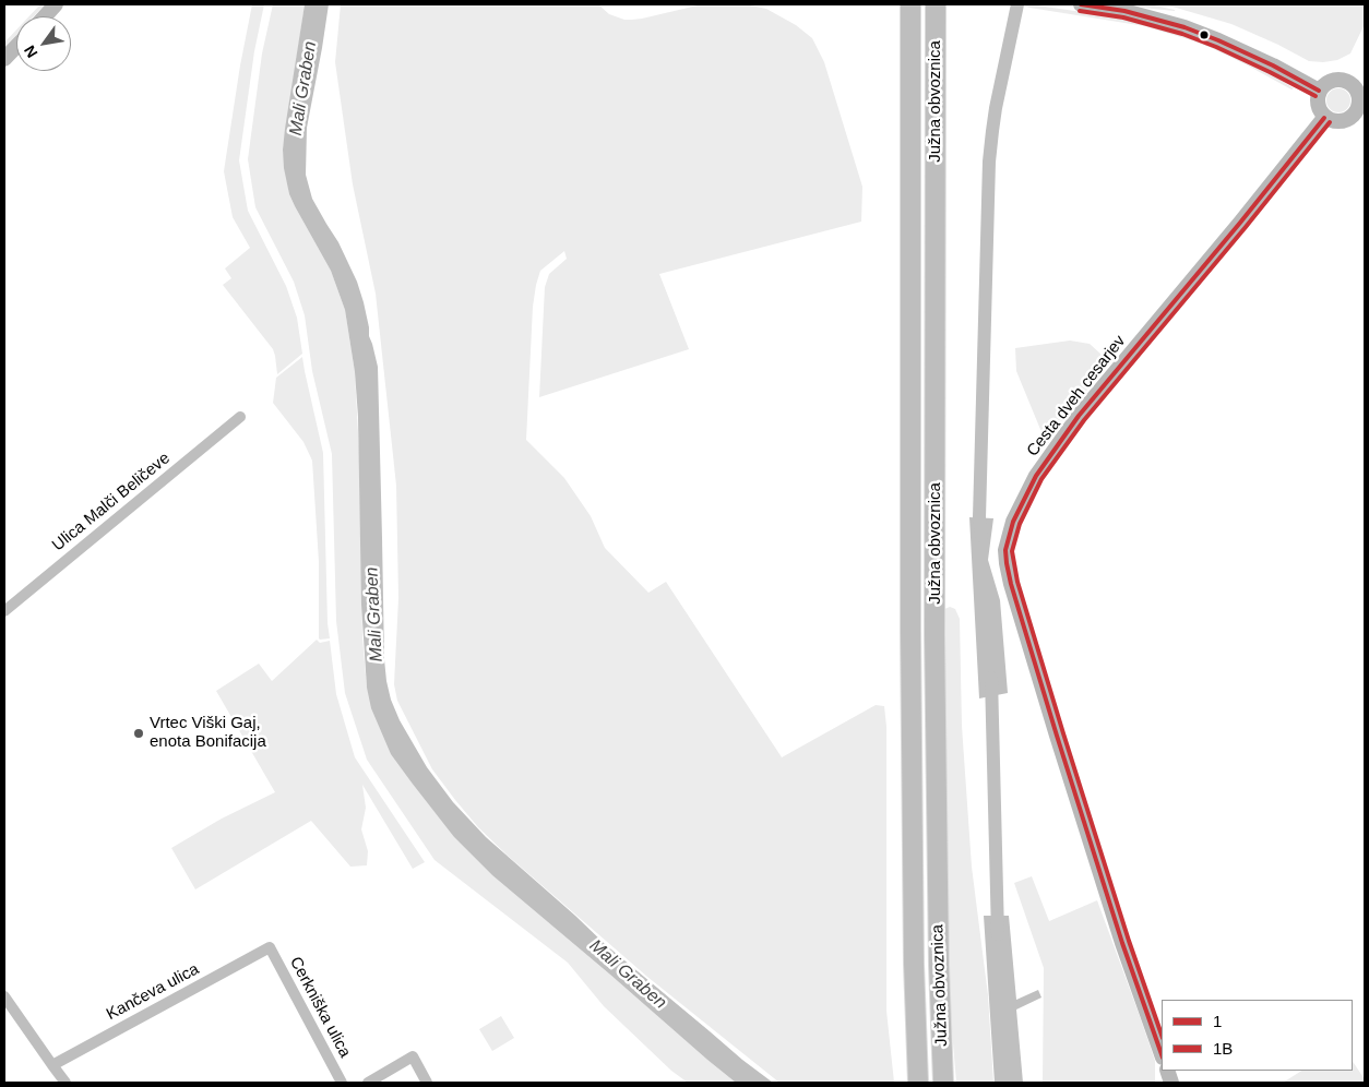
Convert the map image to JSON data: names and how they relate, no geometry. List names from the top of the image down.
{
  "streets": {
    "highway": ["Južna obvoznica"],
    "street": [
      "Cesta dveh cesarjev",
      "Ulica Malči Beličeve",
      "Kančeva ulica",
      "Cerkniška ulica"
    ]
  },
  "crossings": [
    ["Kančeva ulica", "Cerkniška ulica"]
  ],
  "water": ["Mali Graben"],
  "places": ["Vrtec Viški Gaj, enota Bonifacija"],
  "lines": ["transit line 1", "transit line 1B"],
  "legend": ["1", "1B"],
  "north": "bottom left"
}
